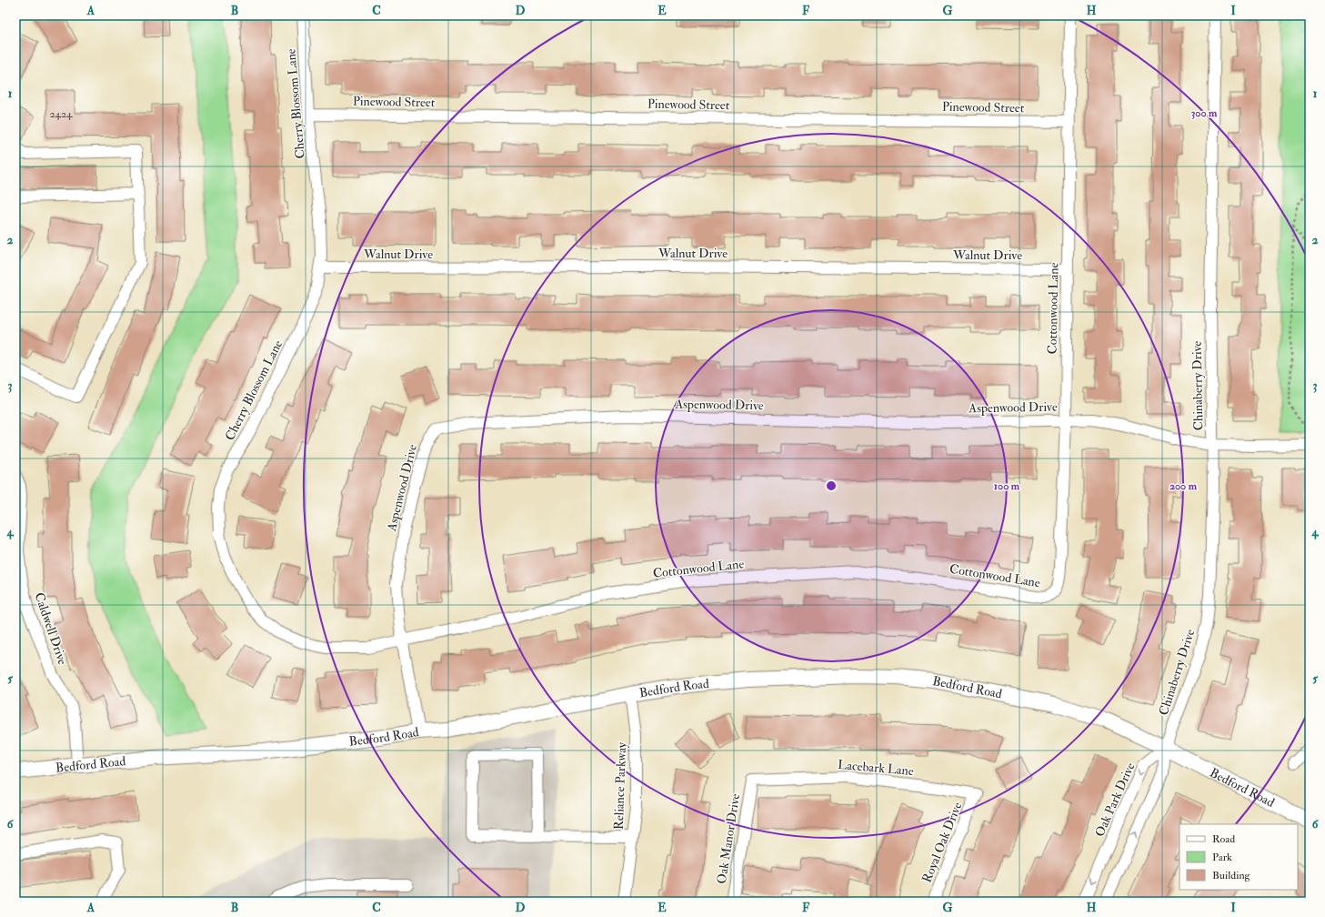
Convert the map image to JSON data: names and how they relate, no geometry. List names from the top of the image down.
{
  "streets": {
    "main road": ["Bedford Road"],
    "street": [
      "Pinewood Street",
      "Cherry Blossom Lane",
      "Walnut Drive",
      "Cottonwood Lane",
      "Chinaberry Drive",
      "Aspenwood Drive",
      "Caldwell Drive",
      "Lacebark Lane",
      "Reliance Parkway",
      "Oak Park Drive",
      "Oak Manor Drive",
      "Royal Oak Drive"
    ]
  },
  "crossings": [
    ["Pinewood Street", "Cherry Blossom Lane"],
    ["Pinewood Street", "Cottonwood Lane"],
    ["Cherry Blossom Lane", "Walnut Drive"],
    ["Cherry Blossom Lane", "Cottonwood Lane"],
    ["Cherry Blossom Lane", "Aspenwood Drive"],
    ["Walnut Drive", "Cottonwood Lane"],
    ["Cottonwood Lane", "Aspenwood Drive"],
    ["Chinaberry Drive", "Aspenwood Drive"],
    ["Chinaberry Drive", "Bedford Road"],
    ["Chinaberry Drive", "Oak Park Drive"],
    ["Aspenwood Drive", "Bedford Road"],
    ["Caldwell Drive", "Bedford Road"],
    ["Bedford Road", "Reliance Parkway"],
    ["Bedford Road", "Oak Park Drive"],
    ["Lacebark Lane", "Oak Manor Drive"],
    ["Lacebark Lane", "Royal Oak Drive"]
  ],
  "house_numbers": ["2424"],
  "legend": ["Road", "Park", "Building"],
  "grid": {
    "columns": [
      "A",
      "B",
      "C",
      "D",
      "E",
      "F",
      "G",
      "H",
      "I"
    ],
    "rows": [
      "1",
      "2",
      "3",
      "4",
      "5",
      "6"
    ]
  },
  "rings": ["300 m", "100 m", "200 m"]
}
